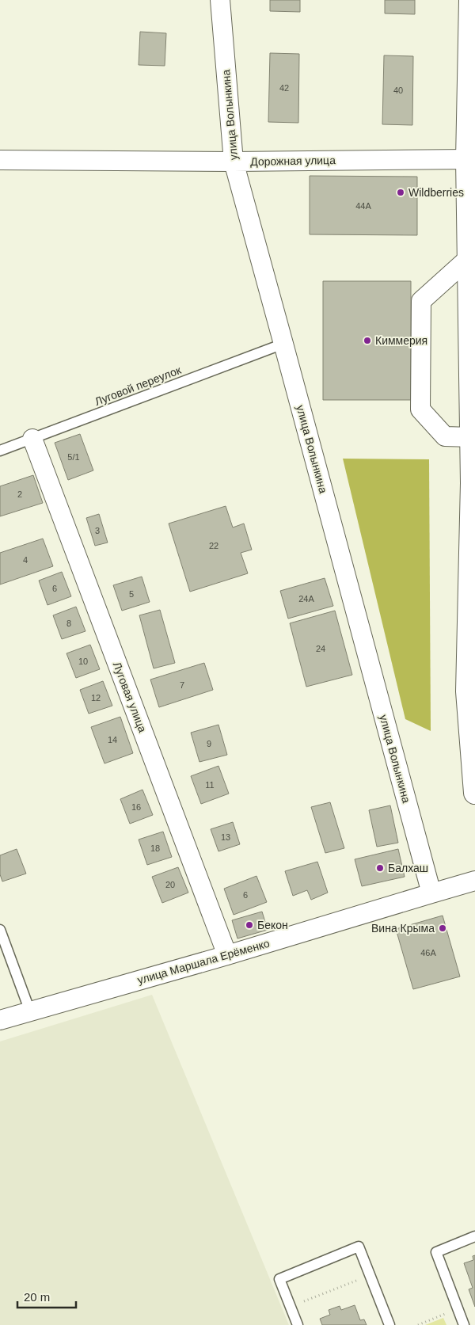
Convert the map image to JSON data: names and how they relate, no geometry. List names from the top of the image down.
{
  "streets": {
    "street": [
      "улица Волынкина",
      "Дорожная улица",
      "Луговая улица",
      "улица Маршала Ерёменко"
    ],
    "lane": ["Луговой переулок"]
  },
  "crossings": [
    ["улица Волынкина", "Дорожная улица"],
    ["улица Волынкина", "Луговой переулок"],
    ["улица Волынкина", "улица Маршала Ерёменко"],
    ["Луговой переулок", "Луговая улица"],
    ["Луговая улица", "улица Маршала Ерёменко"]
  ],
  "places": [
    "Wildberries",
    "Киммерия",
    "Балхаш",
    "Бекон",
    "Вина Крыма"
  ],
  "house_numbers": [
    "42",
    "40",
    "44А",
    "5/1",
    "2",
    "3",
    "22",
    "4",
    "6",
    "5",
    "24А",
    "8",
    "24",
    "10",
    "7",
    "12",
    "14",
    "9",
    "11",
    "16",
    "13",
    "18",
    "20",
    "6",
    "46А"
  ],
  "scale_bar": "20 m"
}
